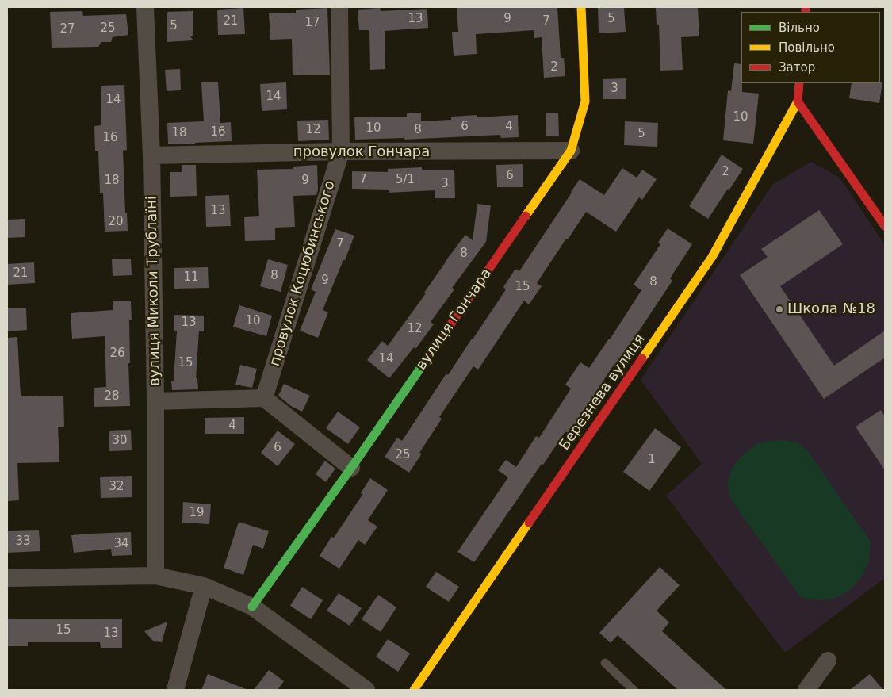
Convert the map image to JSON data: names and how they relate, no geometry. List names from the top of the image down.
{
  "streets": {
    "street": [
      "провулок Гончара",
      "провулок Коцюбинського",
      "вулиця Миколи Трублаїні",
      "вулиця Гончара",
      "Березнева вулиця"
    ]
  },
  "crossings": [
    ["провулок Гончара", "провулок Коцюбинського"],
    ["провулок Гончара", "вулиця Миколи Трублаїні"],
    ["провулок Гончара", "вулиця Гончара"]
  ],
  "places": ["Школа №18"],
  "house_numbers": [
    "13",
    "9",
    "5",
    "21",
    "7",
    "17",
    "5",
    "25",
    "27",
    "2",
    "3",
    "14",
    "14",
    "10",
    "6",
    "4",
    "10",
    "12",
    "8",
    "16",
    "18",
    "5",
    "16",
    "2",
    "6",
    "7",
    "5/1",
    "18",
    "9",
    "3",
    "13",
    "20",
    "7",
    "8",
    "21",
    "8",
    "11",
    "9",
    "8",
    "15",
    "10",
    "13",
    "12",
    "26",
    "14",
    "15",
    "28",
    "4",
    "30",
    "6",
    "25",
    "1",
    "32",
    "19",
    "33",
    "34",
    "15",
    "13"
  ],
  "legend": ["Вільно", "Повільно", "Затор"]
}
